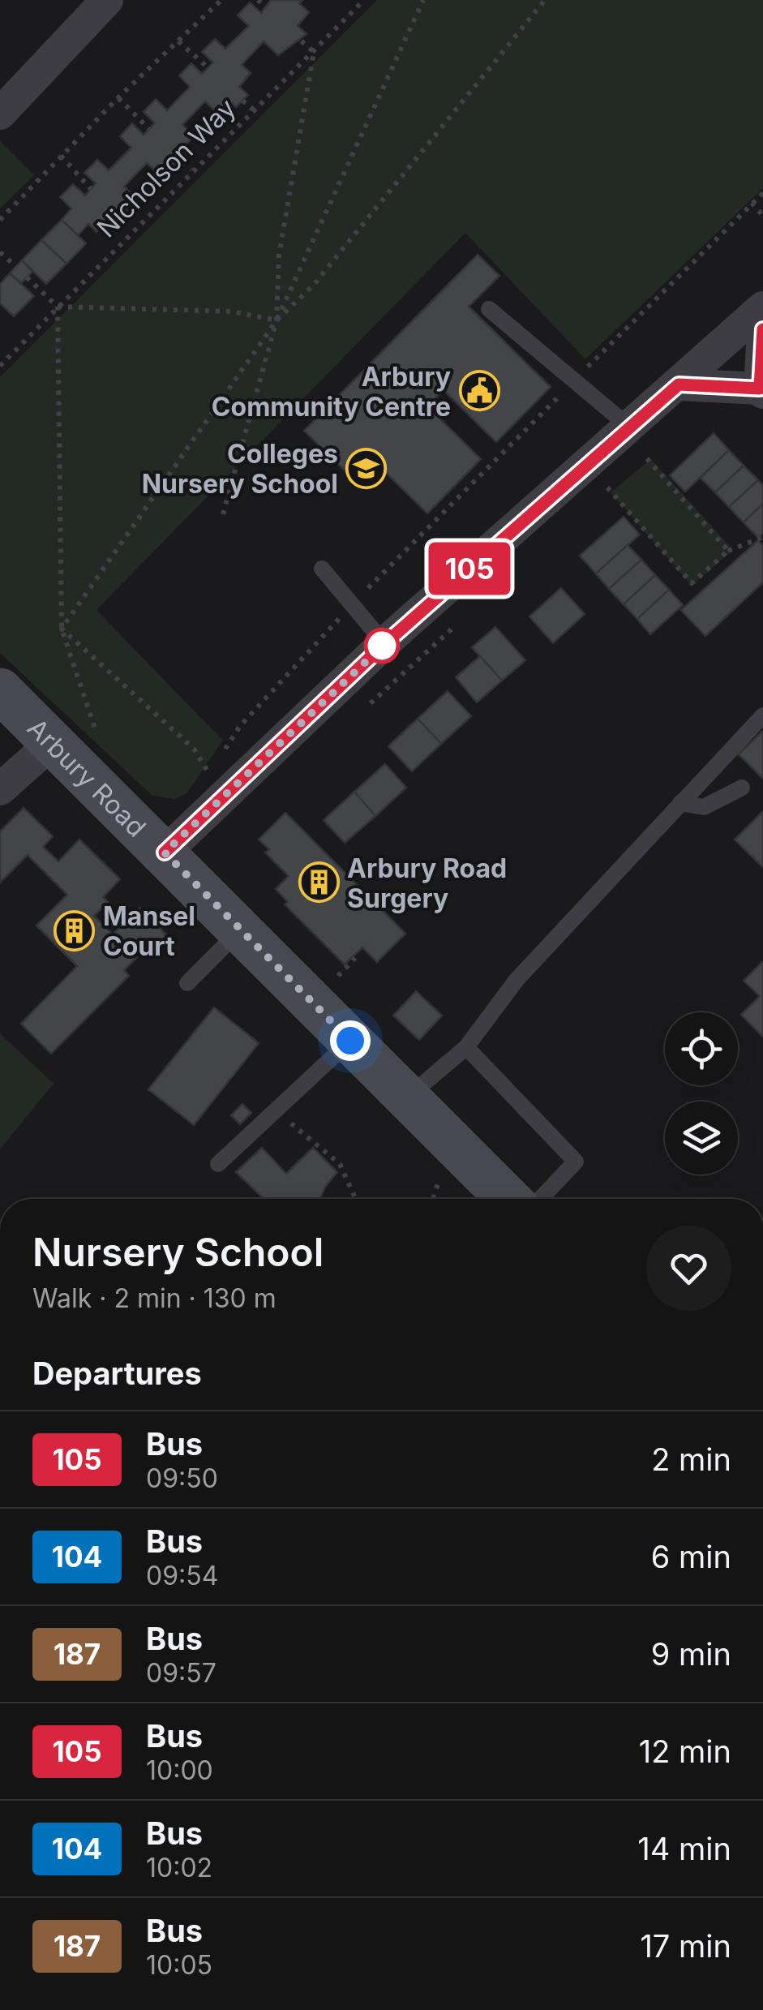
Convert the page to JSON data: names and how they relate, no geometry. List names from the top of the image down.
{
  "streets": {
    "street": ["Arbury Road"],
    "path": ["Nicholson Way"]
  },
  "places": {
    "public building": ["Arbury Community Centre"],
    "school or university": ["Colleges Nursery School"],
    "building": ["Arbury Road Surgery", "Mansel Court"]
  },
  "lines": ["bus line 105"],
  "page": {
    "on_map": "105",
    "heading": [
      ["Nursery School", "Walk · 2 min · 130 m"],
      "Departures"
    ],
    "list": [
      {
        "mark": "105",
        "name": "Bus",
        "note": "09:50",
        "value": "2 min"
      },
      {
        "mark": "104",
        "name": "Bus",
        "note": "09:54",
        "value": "6 min"
      },
      {
        "mark": "187",
        "name": "Bus",
        "note": "09:57",
        "value": "9 min"
      },
      {
        "mark": "105",
        "name": "Bus",
        "note": "10:00",
        "value": "12 min"
      },
      {
        "mark": "104",
        "name": "Bus",
        "note": "10:02",
        "value": "14 min"
      },
      {
        "mark": "187",
        "name": "Bus",
        "note": "10:05",
        "value": "17 min"
      }
    ]
  }
}
